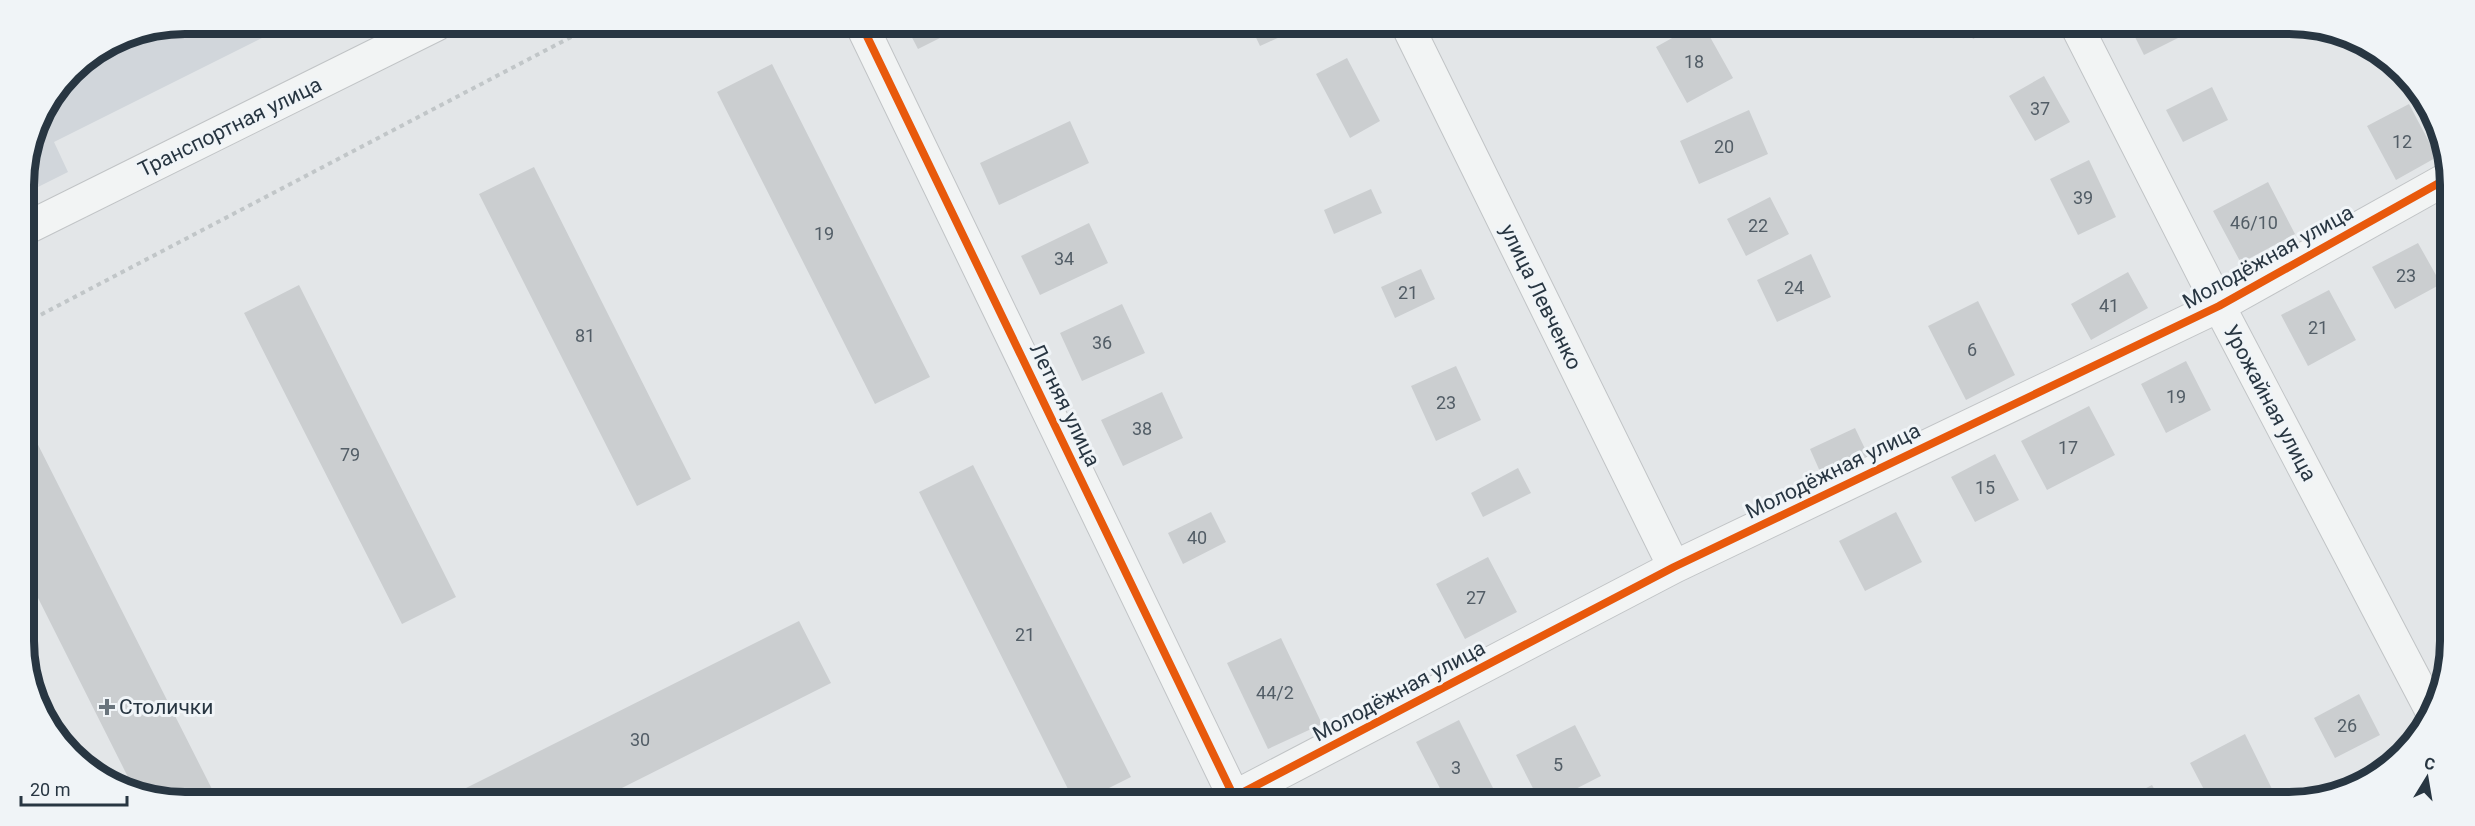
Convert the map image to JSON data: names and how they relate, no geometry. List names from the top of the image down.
{
  "streets": {
    "street": [
      "Транспортная улица",
      "Молодёжная улица",
      "улица Левченко",
      "Урожайная улица",
      "Летняя улица"
    ]
  },
  "crossings": [
    ["Молодёжная улица", "улица Левченко"],
    ["Молодёжная улица", "Урожайная улица"]
  ],
  "places": {
    "health": ["Столички"]
  },
  "house_numbers": [
    "18",
    "37",
    "12",
    "20",
    "39",
    "46/10",
    "22",
    "19",
    "34",
    "23",
    "24",
    "21",
    "41",
    "21",
    "81",
    "36",
    "6",
    "19",
    "23",
    "38",
    "17",
    "79",
    "15",
    "40",
    "27",
    "21",
    "44/2",
    "26",
    "30",
    "5",
    "3"
  ],
  "scale_bar": "20 m",
  "north": "top"
}
